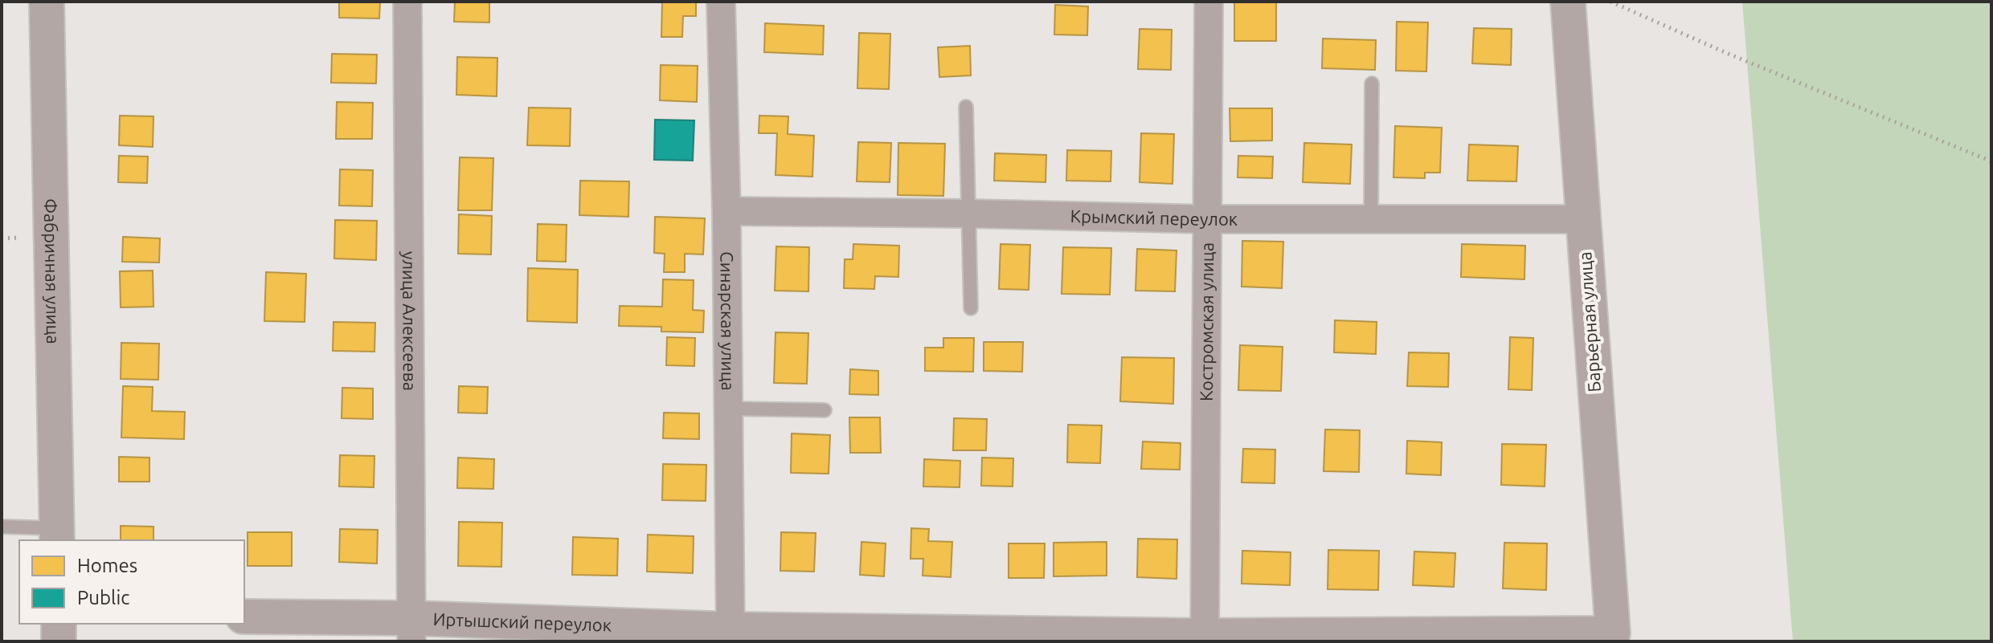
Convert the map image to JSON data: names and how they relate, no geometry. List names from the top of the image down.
{
  "streets": {
    "street": [
      "Крымский переулок",
      "Фабричная улица",
      "улица Алексеева",
      "Синарская улица",
      "Костромская улица",
      "Барьерная улица",
      "Иртышский переулок"
    ]
  },
  "crossings": [
    ["Крымский переулок", "Синарская улица"],
    ["Крымский переулок", "Костромская улица"],
    ["Крымский переулок", "Барьерная улица"],
    ["улица Алексеева", "Иртышский переулок"],
    ["Синарская улица", "Иртышский переулок"],
    ["Костромская улица", "Иртышский переулок"],
    ["Барьерная улица", "Иртышский переулок"]
  ],
  "legend": ["Homes", "Public"]
}
